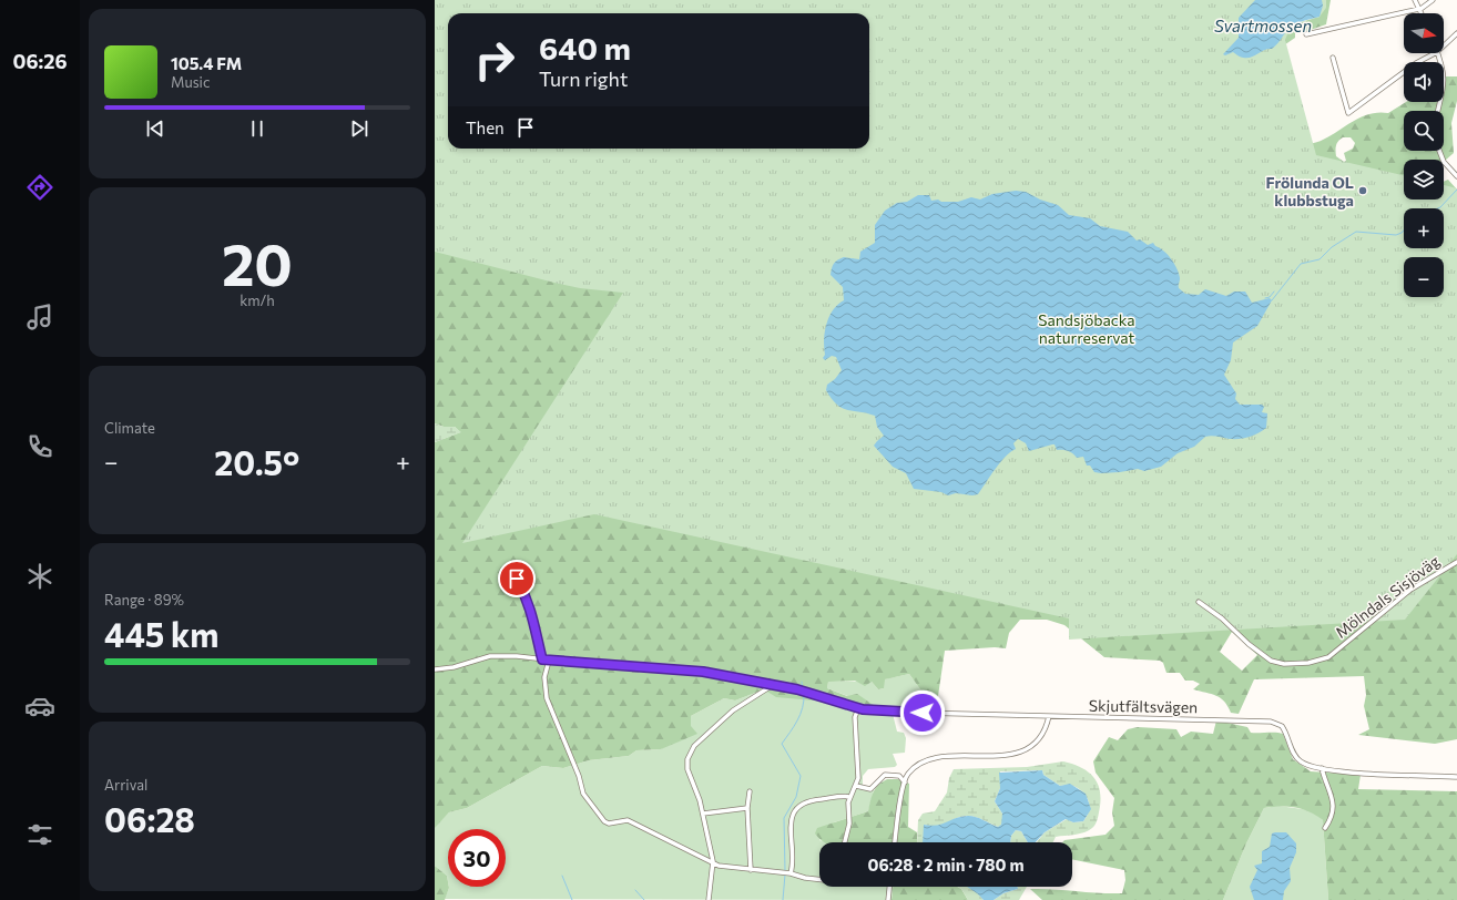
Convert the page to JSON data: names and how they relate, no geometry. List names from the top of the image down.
{
  "streets": {
    "street": ["Mölndals Sisjöväg", "Skjutfältsvägen"]
  },
  "water": ["Svartmossen"],
  "parks": ["Sandsjöbacka naturreservat"],
  "places": ["Frölunda OL klubbstuga"],
  "north": "right",
  "page": {
    "tabs": "06:26",
    "map_buttons": ["+", "−"],
    "turn": ["640 m", "Turn right"],
    "song": ["105.4 FM", "Music"],
    "then": "Then",
    "tile": [
      ["20", "km/h"],
      "Climate",
      ["Range · 89%", "445 km"],
      ["Arrival", "06:28"]
    ],
    "heat": ["−", "20.5°", "+"],
    "limit": "30",
    "trip": "06:28 · 2 min · 780 m"
  }
}
